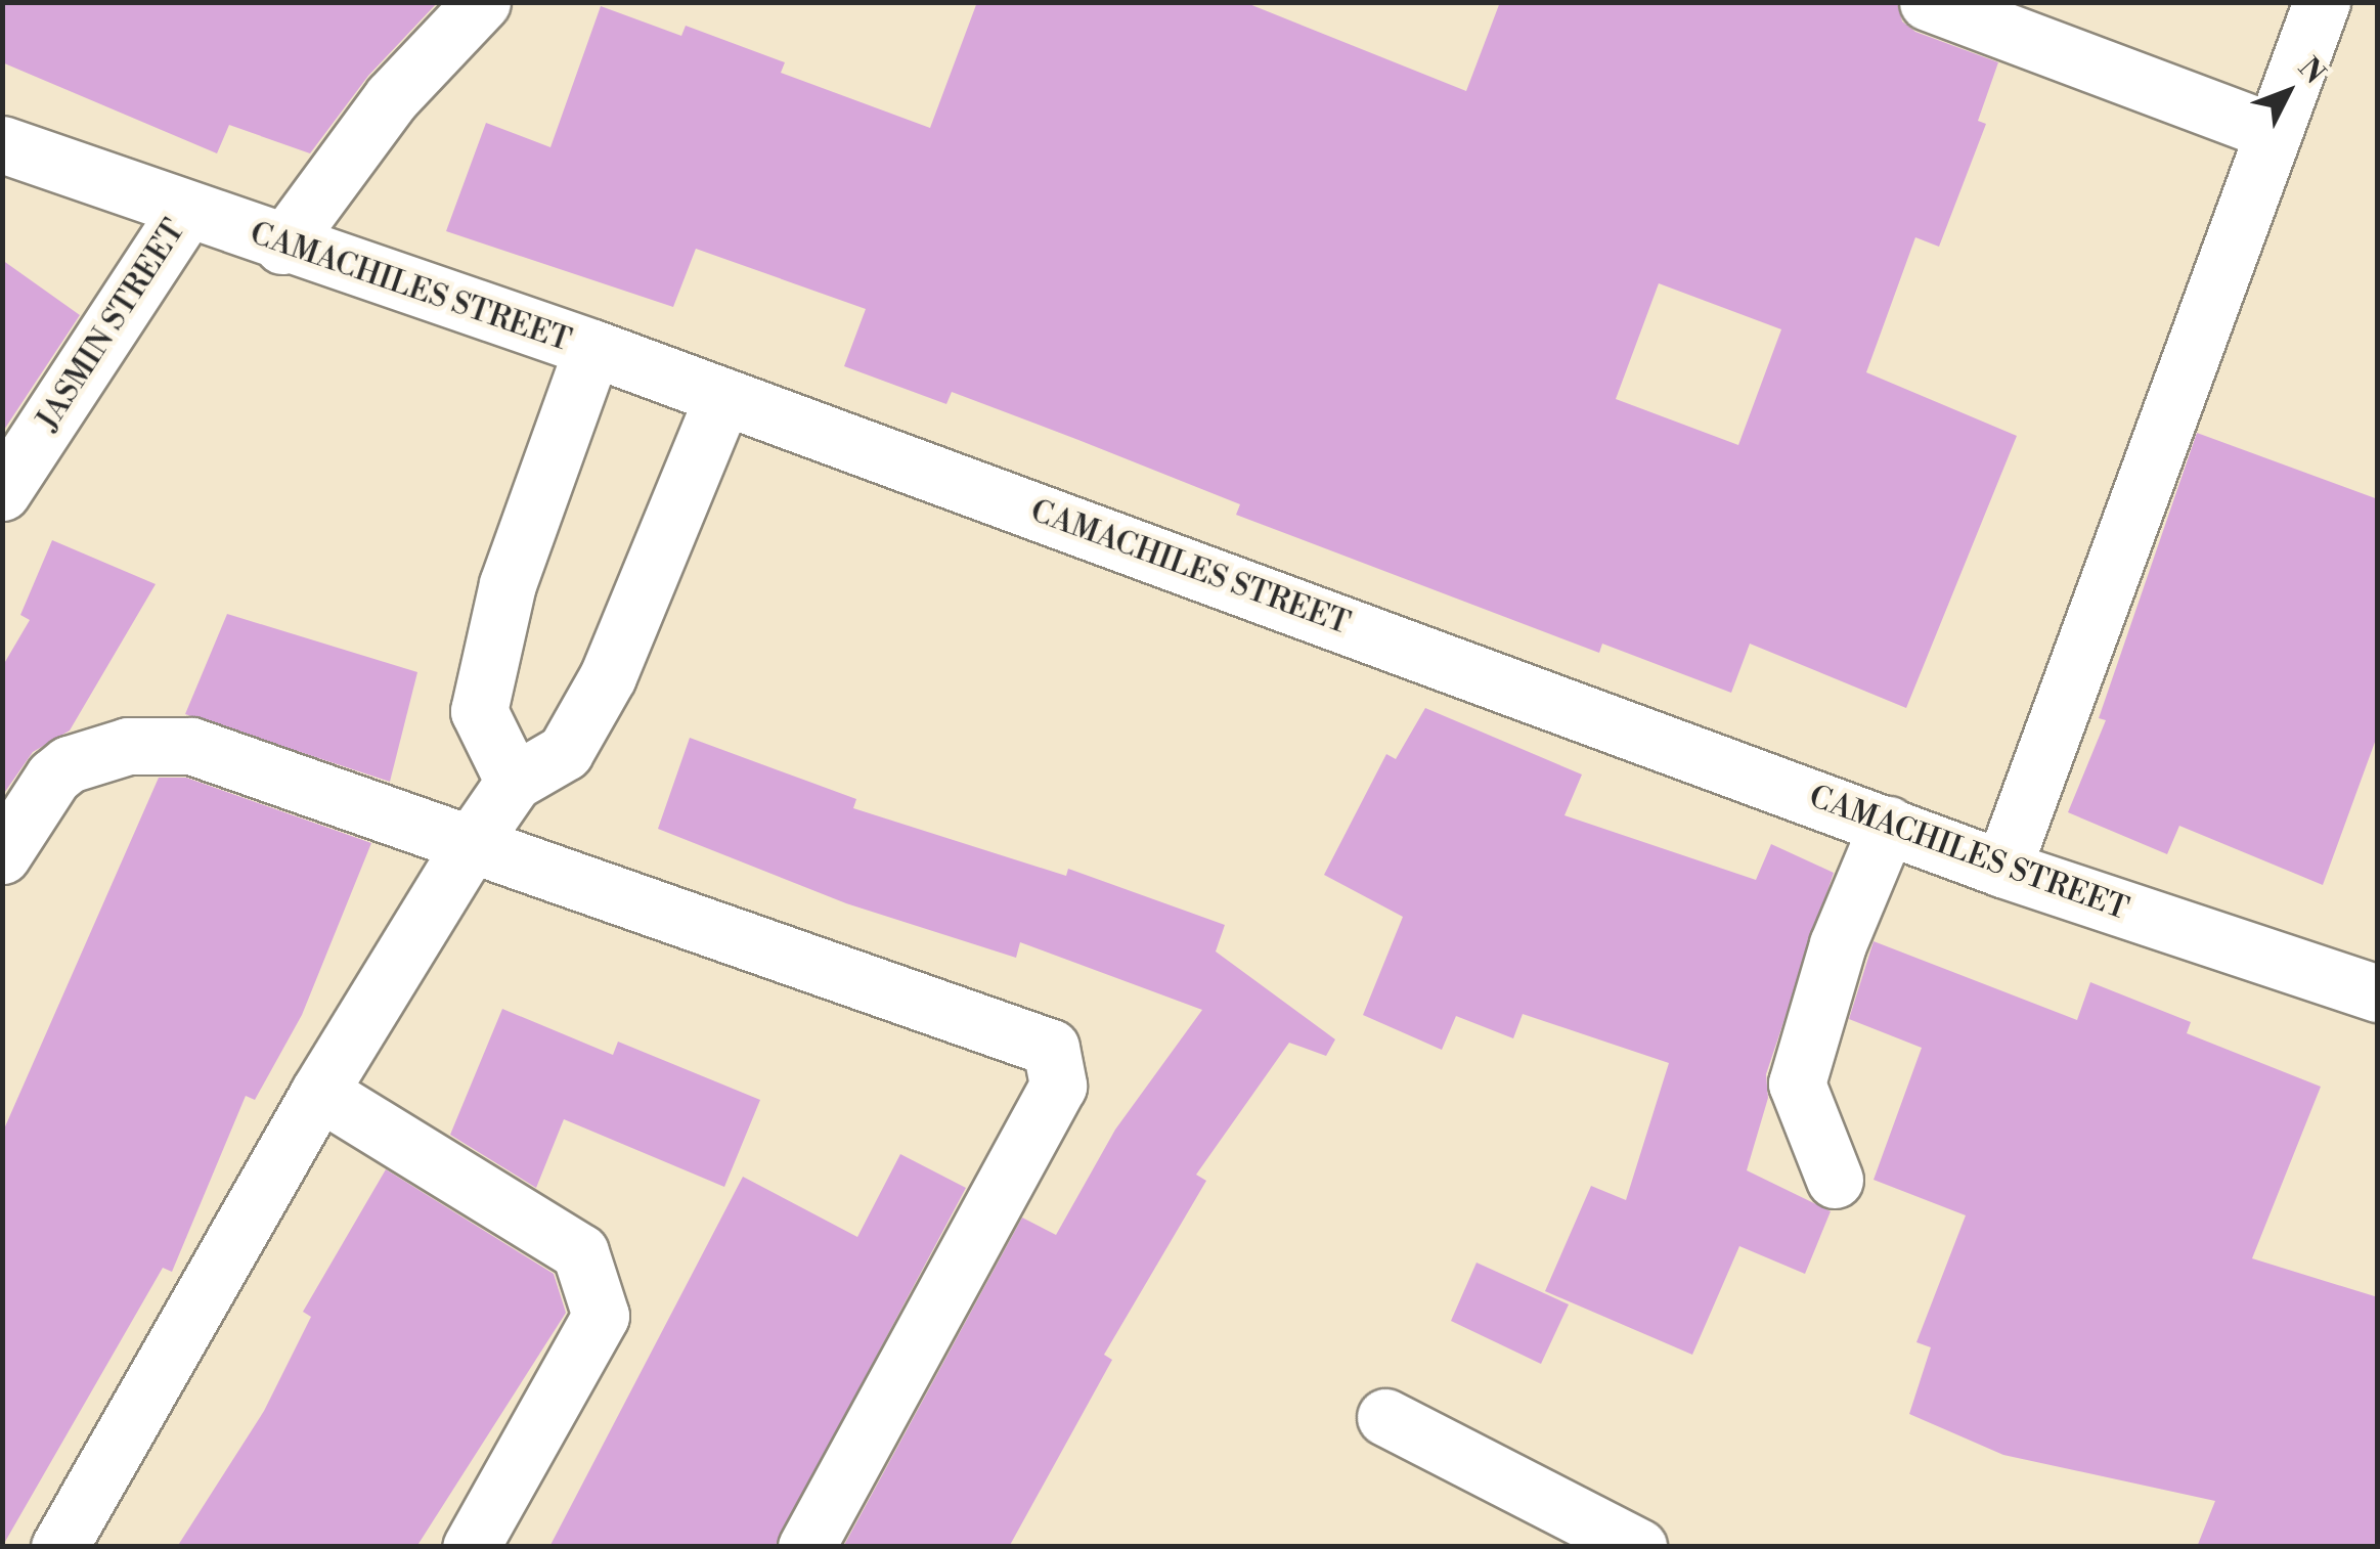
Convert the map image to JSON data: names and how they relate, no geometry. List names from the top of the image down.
{
  "streets": {
    "street": ["CAMACHILES STREET", "JASMIN STREET"]
  },
  "crossings": [
    ["CAMACHILES STREET", "JASMIN STREET"]
  ],
  "north": "top right"
}
